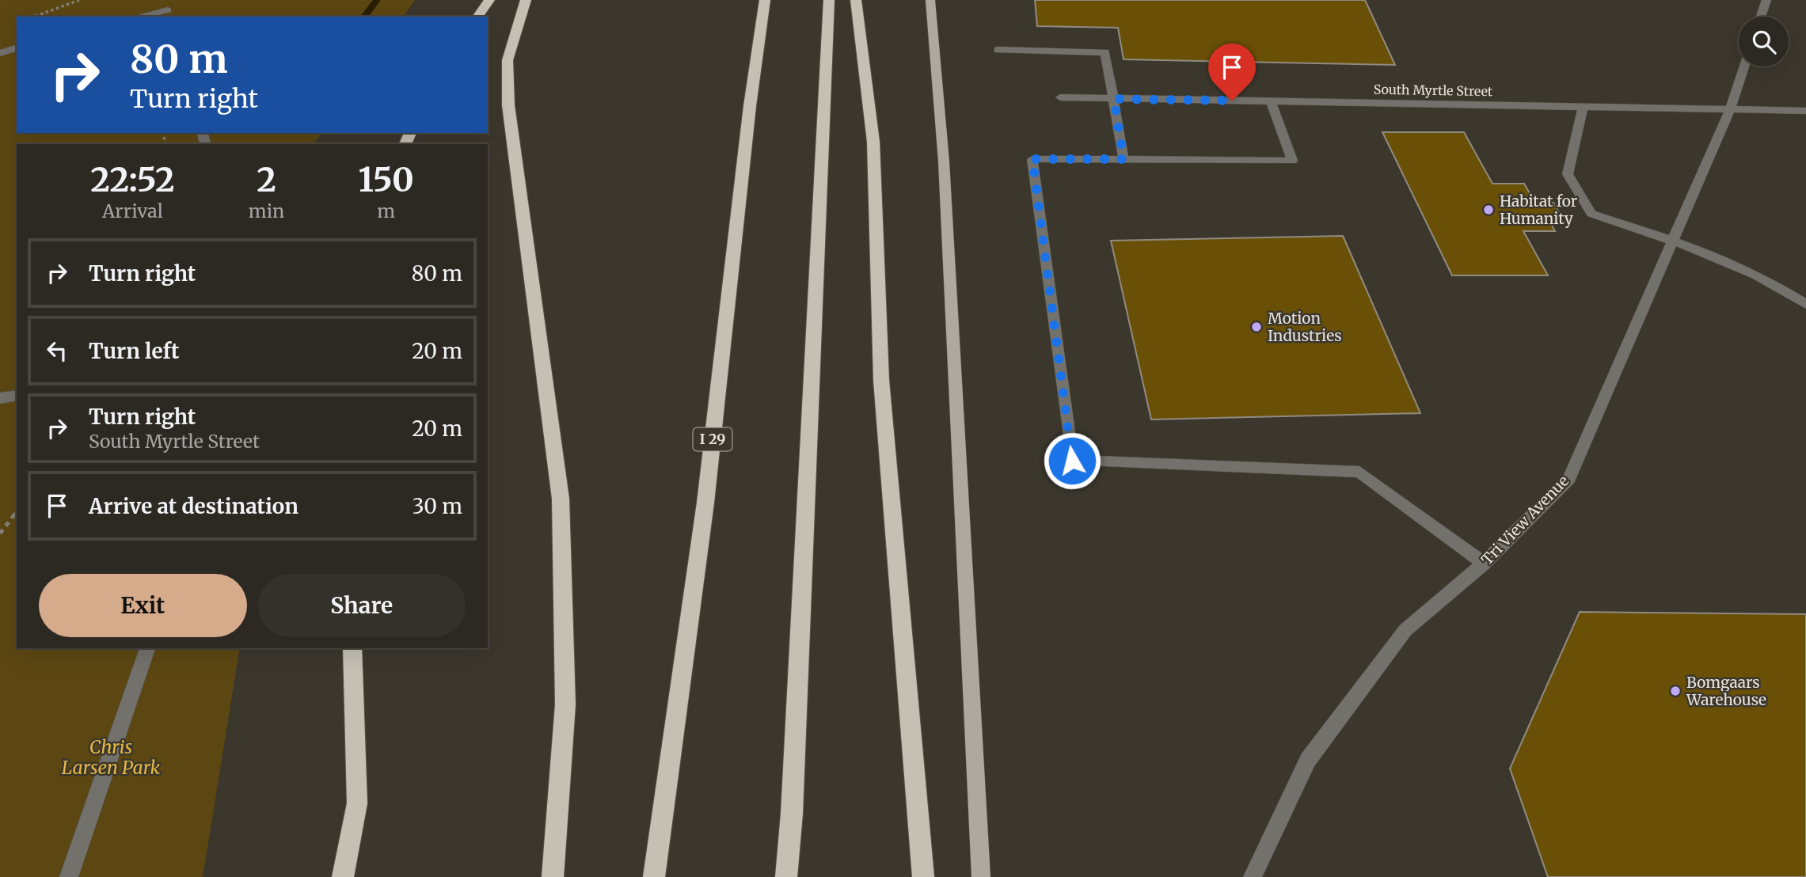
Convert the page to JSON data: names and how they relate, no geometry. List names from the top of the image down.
{
  "streets": {
    "highway": ["I 29"],
    "street": ["South Myrtle Street", "Tri View Avenue"]
  },
  "crossings": [
    ["South Myrtle Street", "Tri View Avenue"]
  ],
  "parks": ["Chris Larsen Park"],
  "places": ["Habitat for Humanity", "Motion Industries", "Bomgaars Warehouse"],
  "page": {
    "turn": ["80 m", "Turn right"],
    "eta": [
      "22:52",
      "Arrival",
      "2",
      "min",
      "150",
      "m"
    ],
    "list": [
      {
        "name": "Turn right",
        "value": "80 m"
      },
      {
        "name": "Turn left",
        "value": "20 m"
      },
      {
        "name": "Turn right",
        "note": "South Myrtle Street",
        "value": "20 m"
      },
      {
        "name": "Arrive at destination",
        "value": "30 m"
      }
    ],
    "buttons": ["Exit", "Share"]
  }
}
